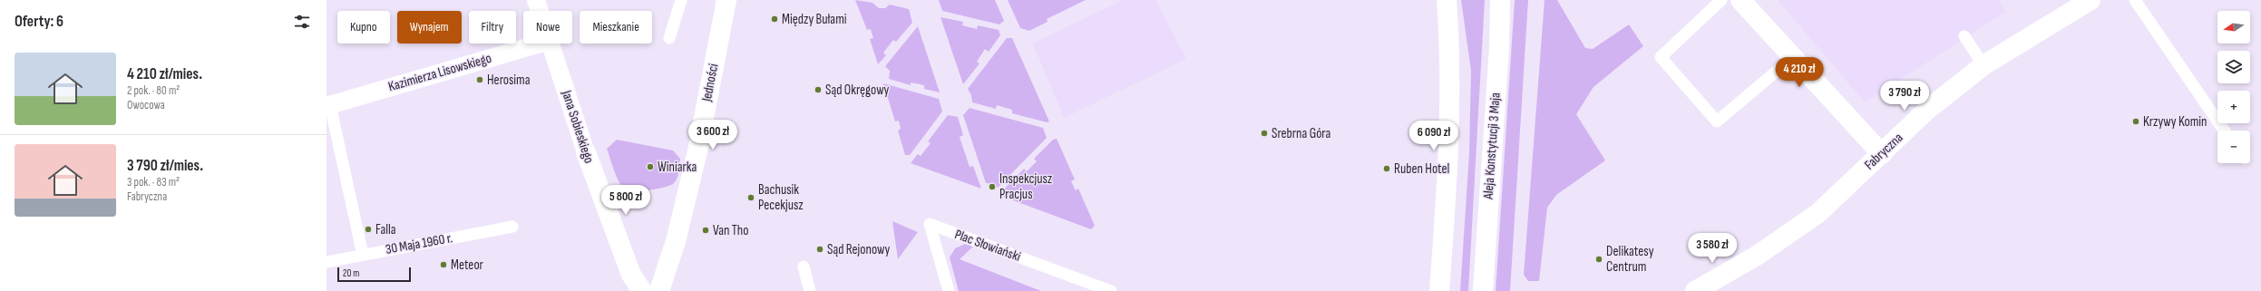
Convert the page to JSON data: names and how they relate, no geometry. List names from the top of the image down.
{
  "streets": {
    "street": [
      "Kazimierza Lisowskiego",
      "Jedności",
      "Jana Sobieskiego",
      "Aleja Konstytucji 3 Maja",
      "Fabryczna"
    ],
    "lane": ["30 Maja 1960 r.", "Plac Słowiański"]
  },
  "places": [
    "Między Bułami",
    "Herosima",
    "Sąd Okręgowy",
    "Krzywy Komin",
    "Srebrna Góra",
    "Winiarka",
    "Ruben Hotel",
    "Inspekcjusz Pracjus",
    "Bachusik Pecekjusz",
    "Falla",
    "Van Tho",
    "Sąd Rejonowy",
    "Delikatesy Centrum",
    "Meteor"
  ],
  "scale_bar": "20 m",
  "north": "left",
  "page": {
    "heading": "Oferty: 6",
    "map_buttons": ["+", "−"],
    "chip": [
      "Kupno",
      "Wynajem",
      "Filtry",
      "Nowe",
      "Mieszkanie"
    ],
    "list": [
      {
        "name": "4 210 zł/mies.",
        "note": "2 pok. · 80 m² · Owocowa"
      },
      {
        "name": "3 790 zł/mies.",
        "note": "3 pok. · 83 m² · Fabryczna"
      }
    ],
    "price": [
      "4 210 zł",
      "3 790 zł",
      "3 600 zł",
      "6 090 zł",
      "5 800 zł",
      "3 580 zł"
    ],
    "scale": "20 m"
  }
}
